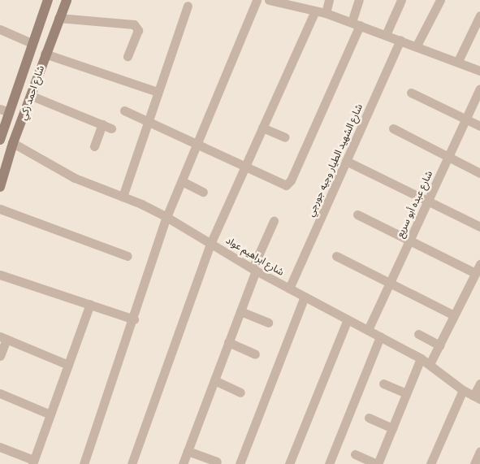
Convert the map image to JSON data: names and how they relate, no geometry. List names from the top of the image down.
{
  "streets": {
    "street": [
      "شارع احمد زكي",
      "شارع الشهيد الطيار وجيه جورجي",
      "شارع عبده أبو سريع",
      "شارع ابراهيم عواد"
    ]
  },
  "crossings": [
    ["شارع احمد زكي", "شارع ابراهيم عواد"],
    ["شارع الشهيد الطيار وجيه جورجي", "شارع ابراهيم عواد"],
    ["شارع عبده أبو سريع", "شارع ابراهيم عواد"]
  ]
}
